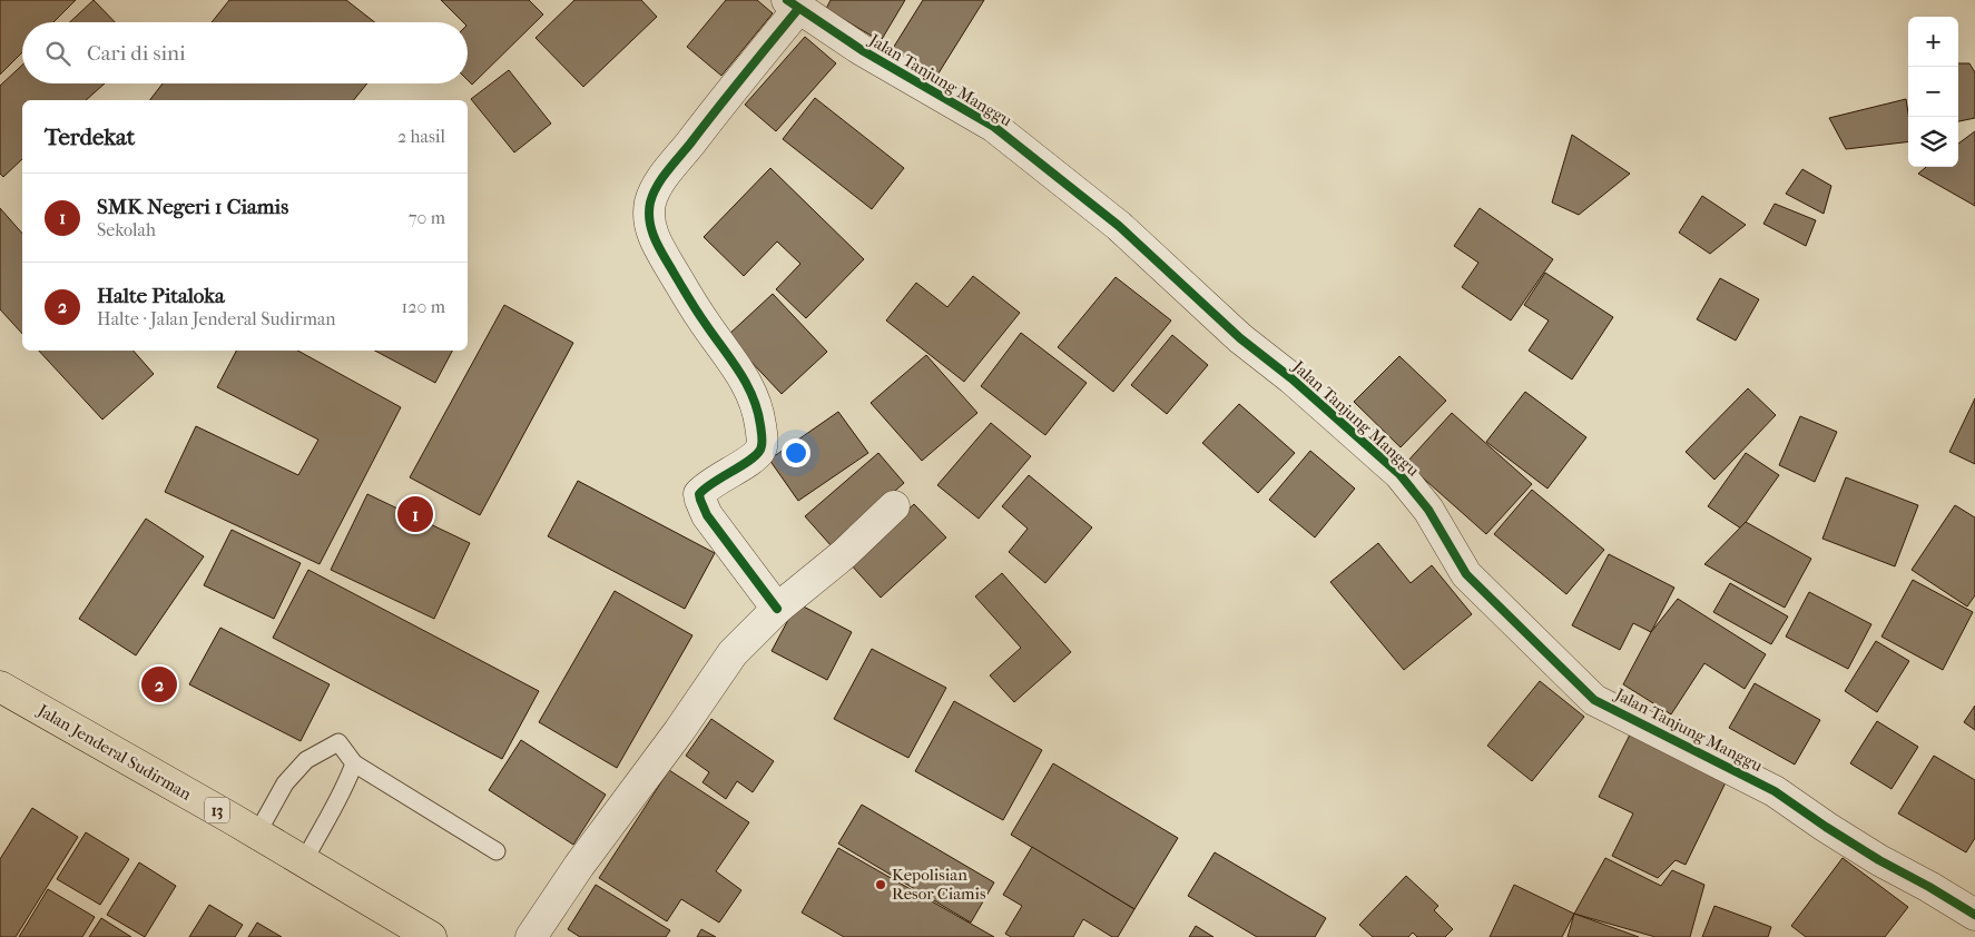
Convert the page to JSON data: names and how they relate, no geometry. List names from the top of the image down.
{
  "streets": {
    "highway": ["Jalan Jenderal Sudirman", "13"],
    "street": ["Jalan Tanjung Manggu"]
  },
  "places": ["Kepolisian Resor Ciamis"],
  "page": {
    "map_buttons": ["+", "−"],
    "search": "Cari di sini",
    "heading": ["Terdekat", "2 hasil"],
    "list": [
      {
        "mark": "1",
        "name": "SMK Negeri 1 Ciamis",
        "note": "Sekolah",
        "value": "70 m"
      },
      {
        "mark": "2",
        "name": "Halte Pitaloka",
        "note": "Halte · Jalan Jenderal Sudirman",
        "value": "120 m"
      }
    ],
    "pins": ["1", "2"]
  }
}
